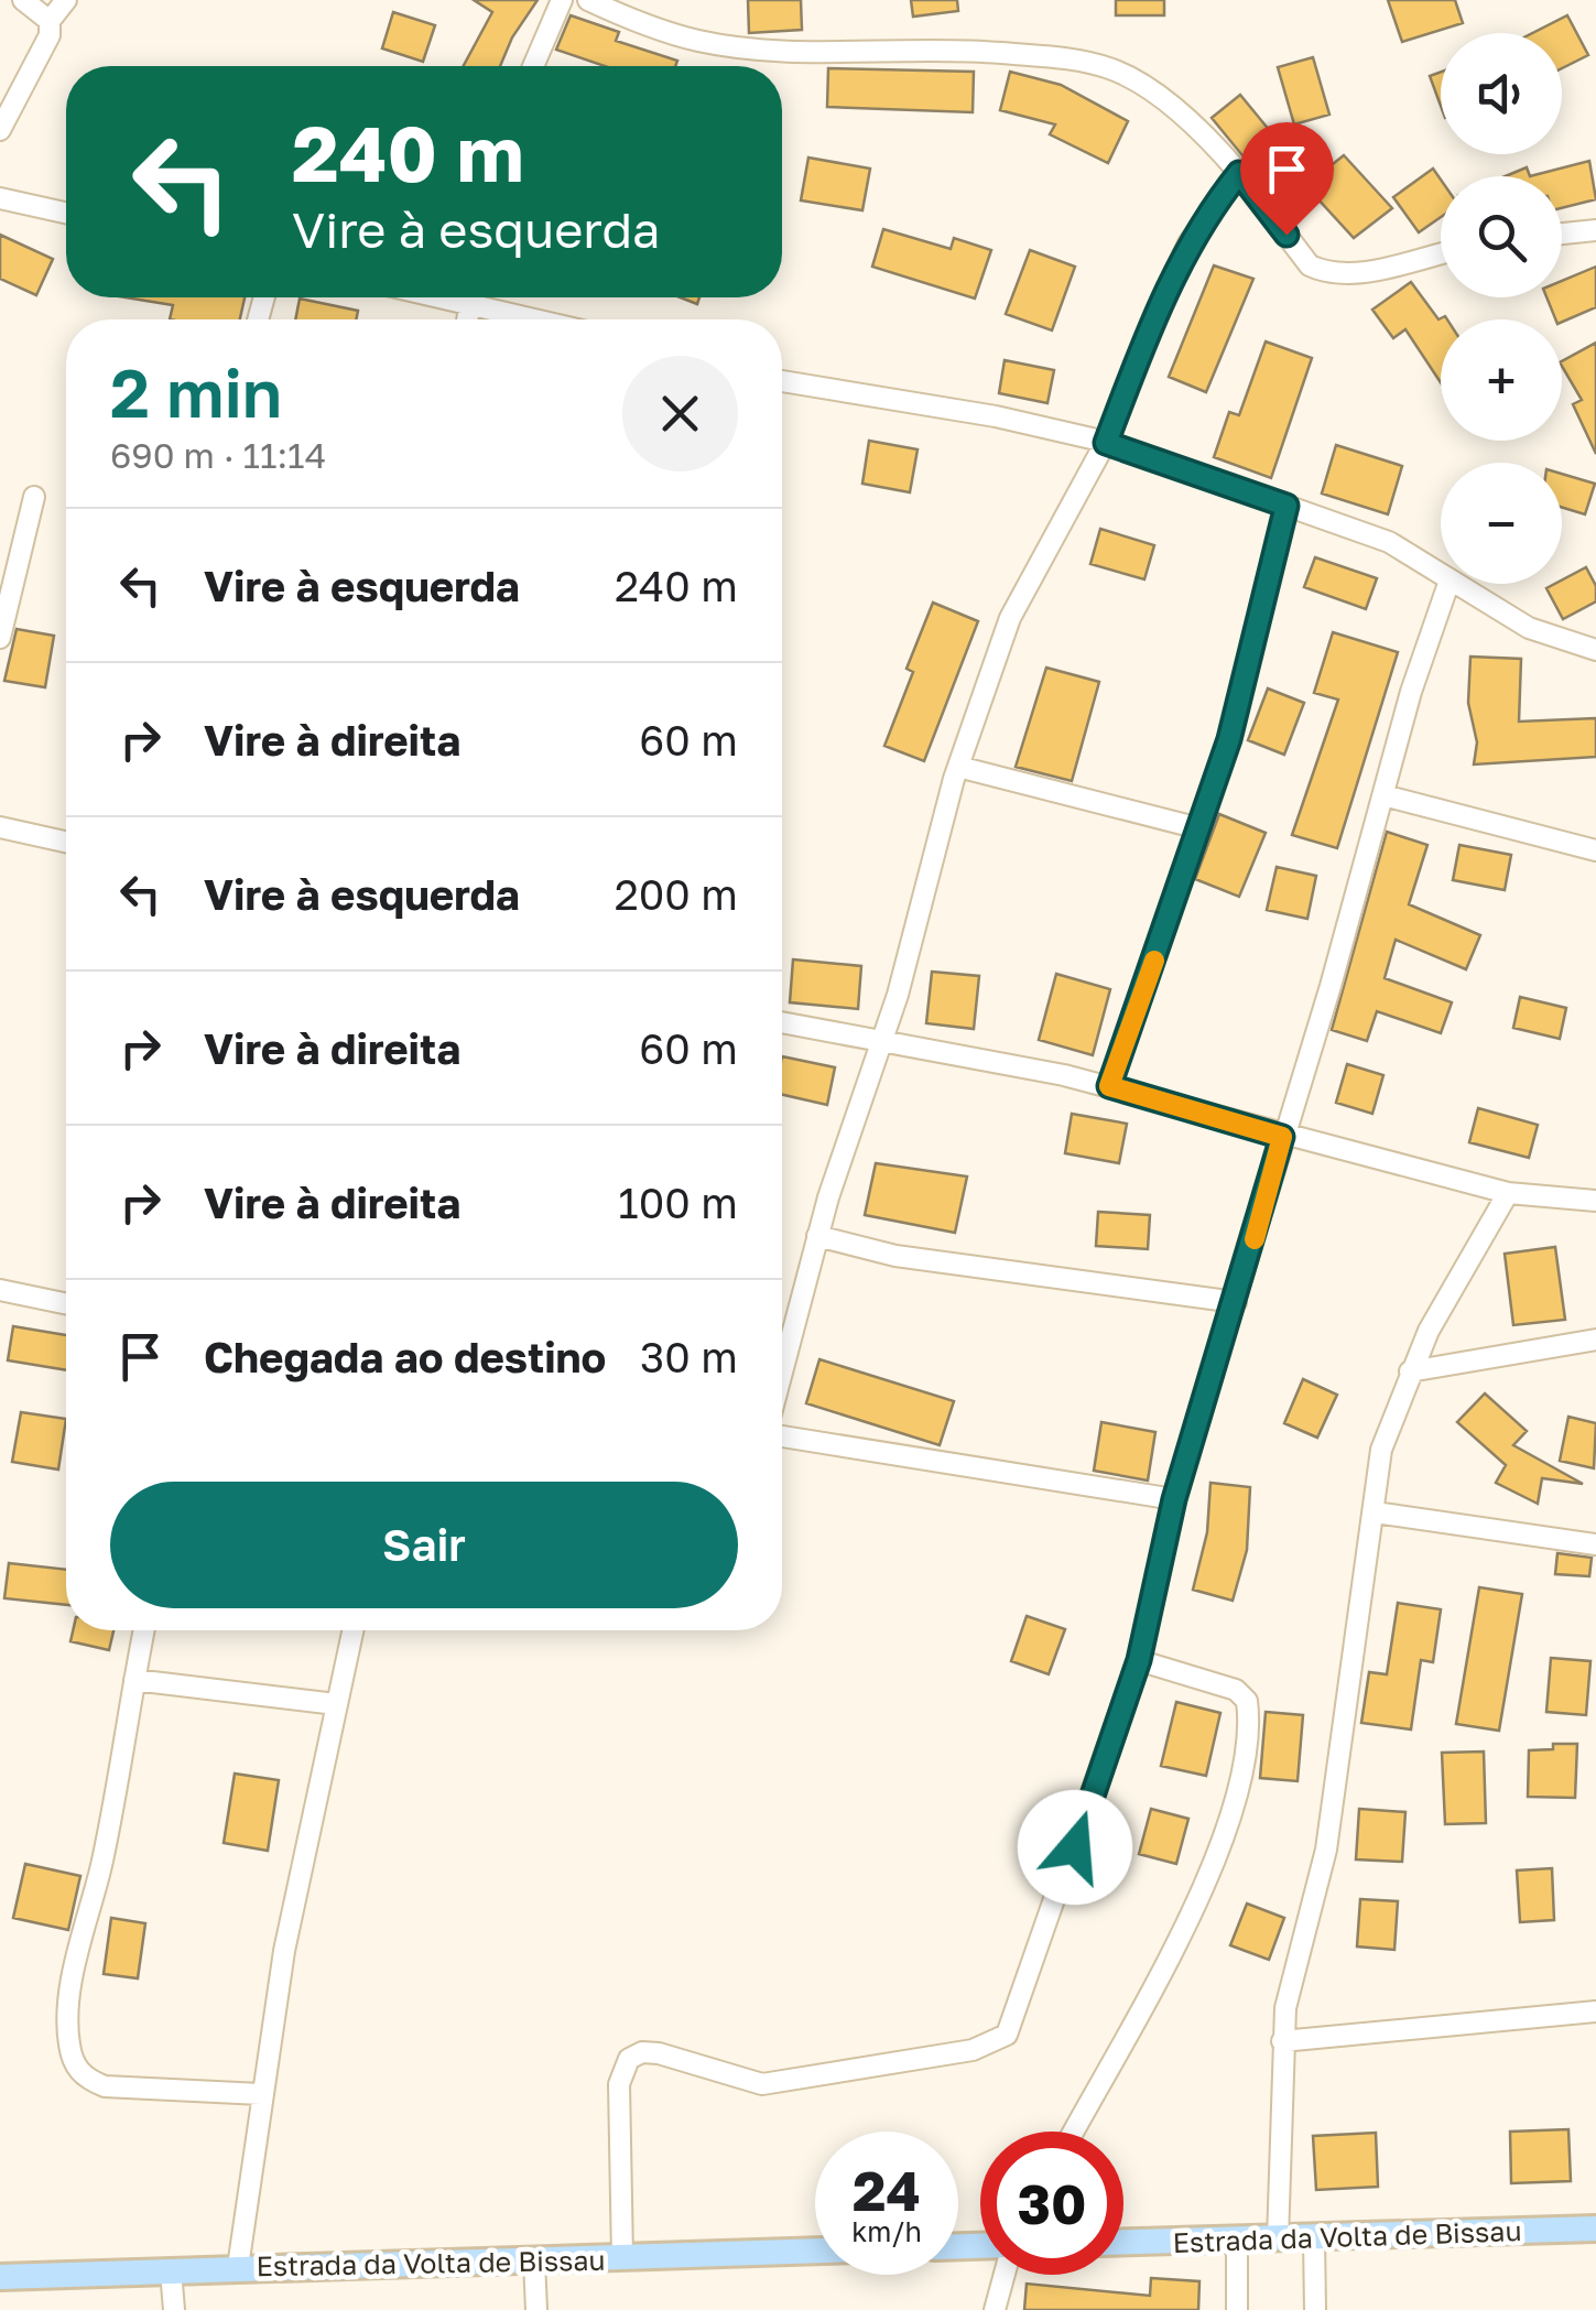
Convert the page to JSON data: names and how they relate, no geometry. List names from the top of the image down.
{
  "streets": {
    "main road": ["Estrada da Volta de Bissau"]
  },
  "page": {
    "map_buttons": ["+", "−"],
    "turn": ["240 m", "Vire à esquerda"],
    "heading": ["2 min", "690 m · 11:14"],
    "list": [
      {
        "name": "Vire à esquerda",
        "value": "240 m"
      },
      {
        "name": "Vire à direita",
        "value": "60 m"
      },
      {
        "name": "Vire à esquerda",
        "value": "200 m"
      },
      {
        "name": "Vire à direita",
        "value": "60 m"
      },
      {
        "name": "Vire à direita",
        "value": "100 m"
      },
      {
        "name": "Chegada ao destino",
        "value": "30 m"
      }
    ],
    "buttons": "Sair",
    "speed": "24 km/h",
    "limit": "30"
  }
}
